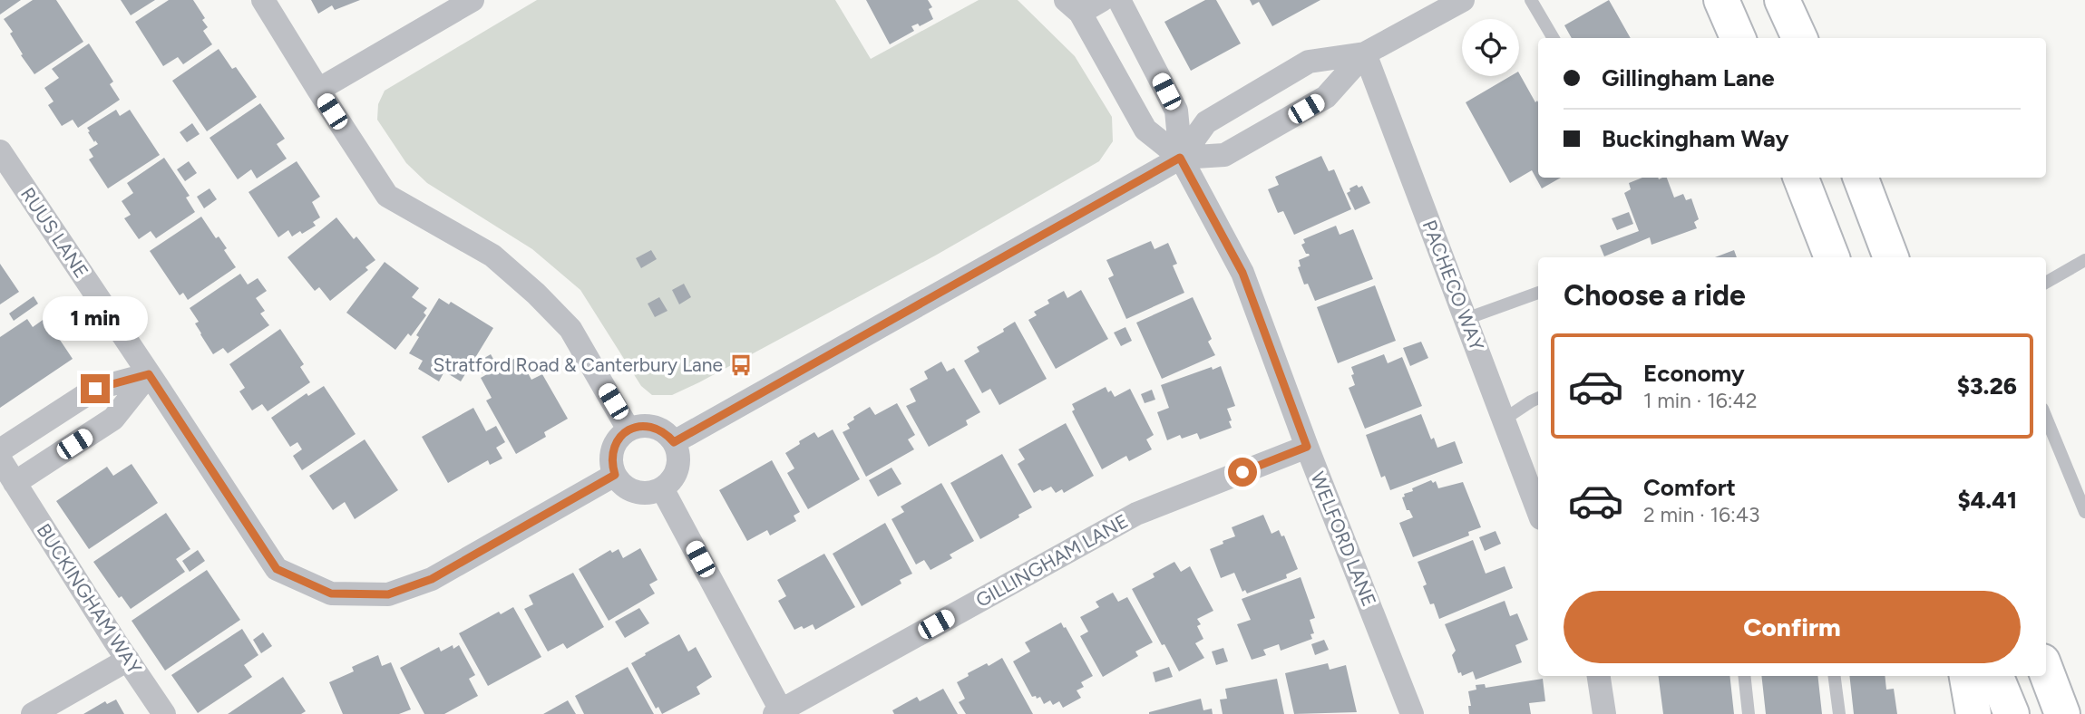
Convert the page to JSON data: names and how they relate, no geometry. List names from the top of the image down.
{
  "streets": {
    "street": [
      "RUUS LANE",
      "PACHECO WAY",
      "WELFORD LANE",
      "GILLINGHAM LANE",
      "BUCKINGHAM WAY"
    ]
  },
  "crossings": [
    ["WELFORD LANE", "GILLINGHAM LANE"]
  ],
  "places": {
    "bus stop": ["Stratford Road & Canterbury Lane"]
  },
  "page": {
    "banner": ["Gillingham Lane", "Buckingham Way"],
    "heading": "Choose a ride",
    "bubble": "1 min",
    "list": [
      {
        "name": "Economy",
        "note": "1 min · 16:42",
        "value": "$3.26"
      },
      {
        "name": "Comfort",
        "note": "2 min · 16:43",
        "value": "$4.41"
      }
    ],
    "buttons": "Confirm"
  }
}
